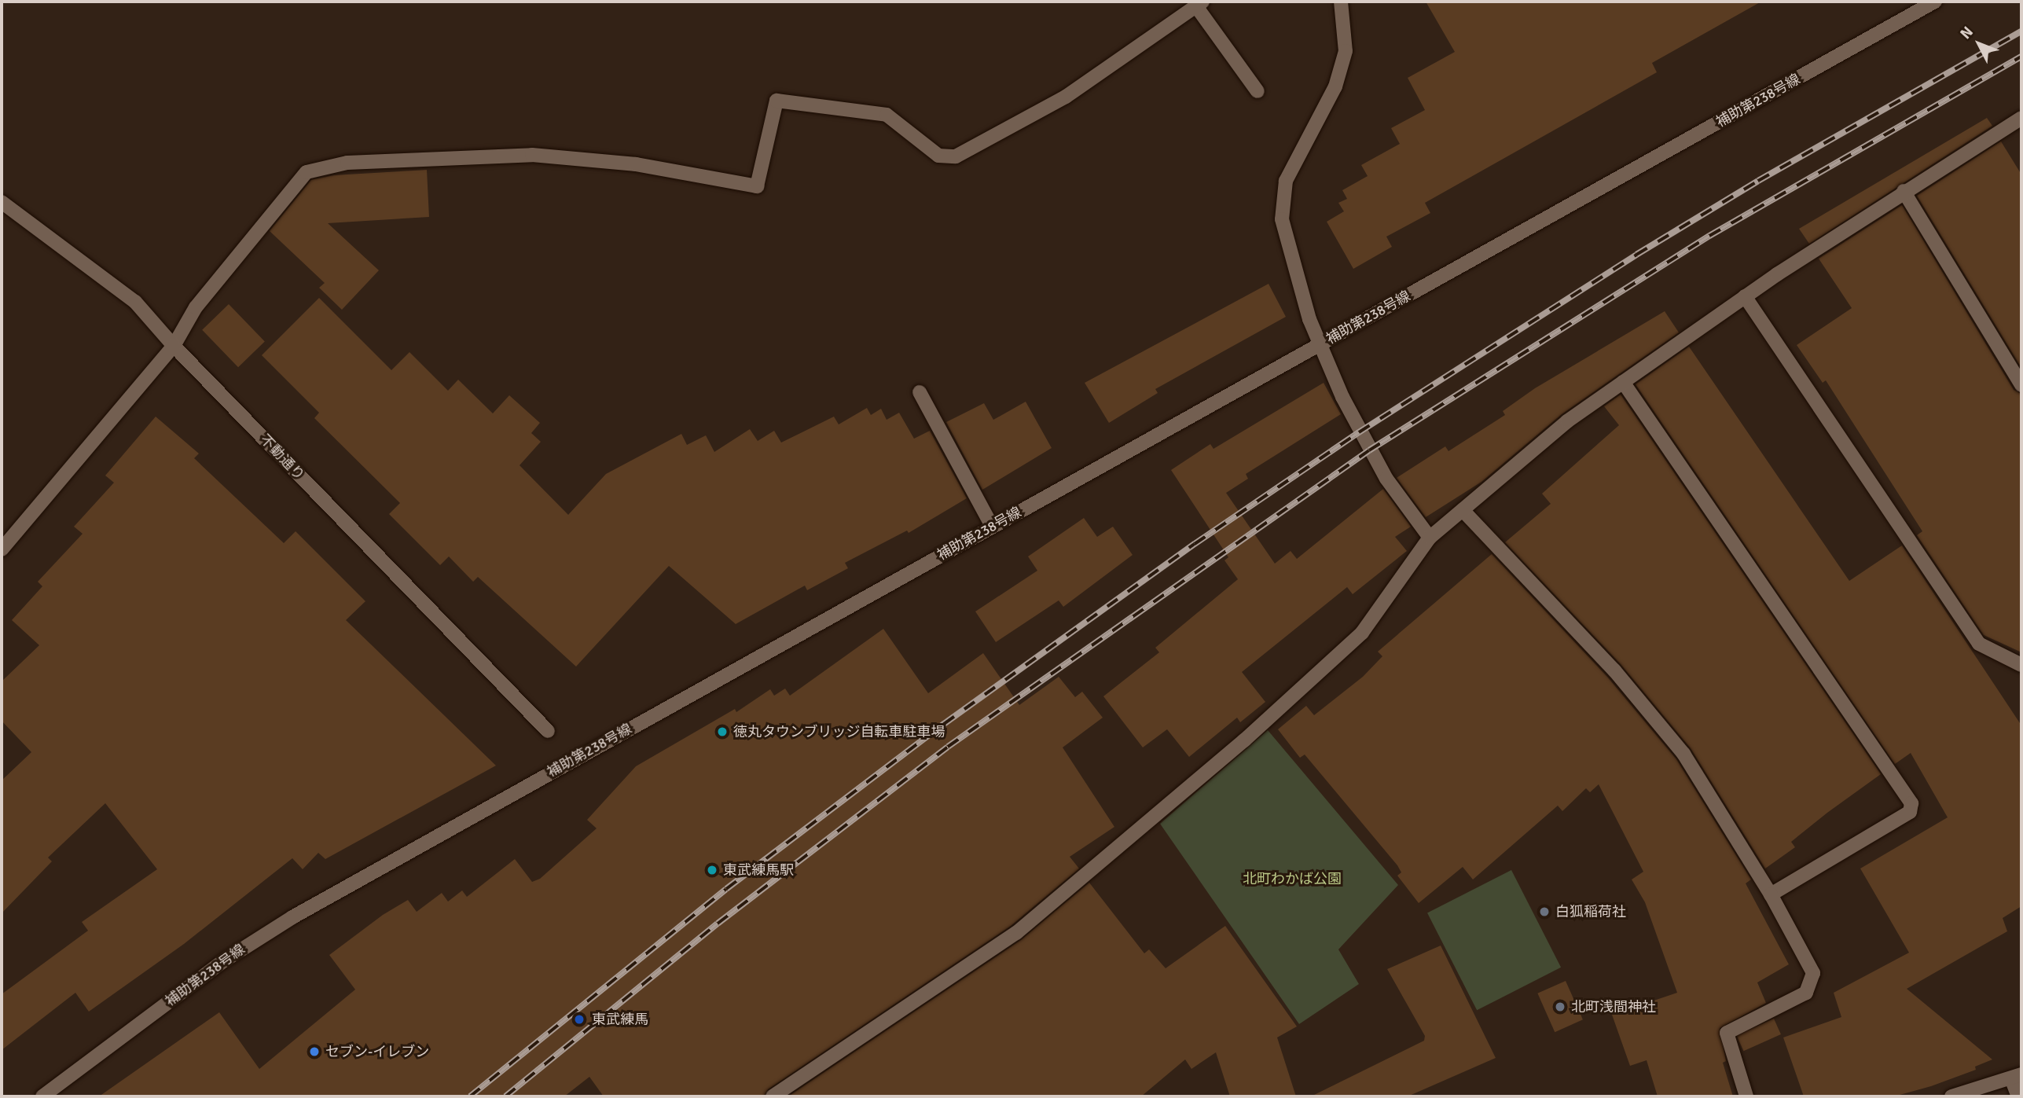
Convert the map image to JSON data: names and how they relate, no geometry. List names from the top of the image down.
{
  "streets": {
    "street": ["補助第238号線", "不動通り"]
  },
  "parks": ["北町わかば公園"],
  "places": [
    "徳丸タウンブリッジ自転車駐車場",
    "東武練馬駅",
    "白狐稲荷社",
    "北町浅間神社",
    "東武練馬",
    "セブン-イレブン"
  ],
  "north": "top left"
}
